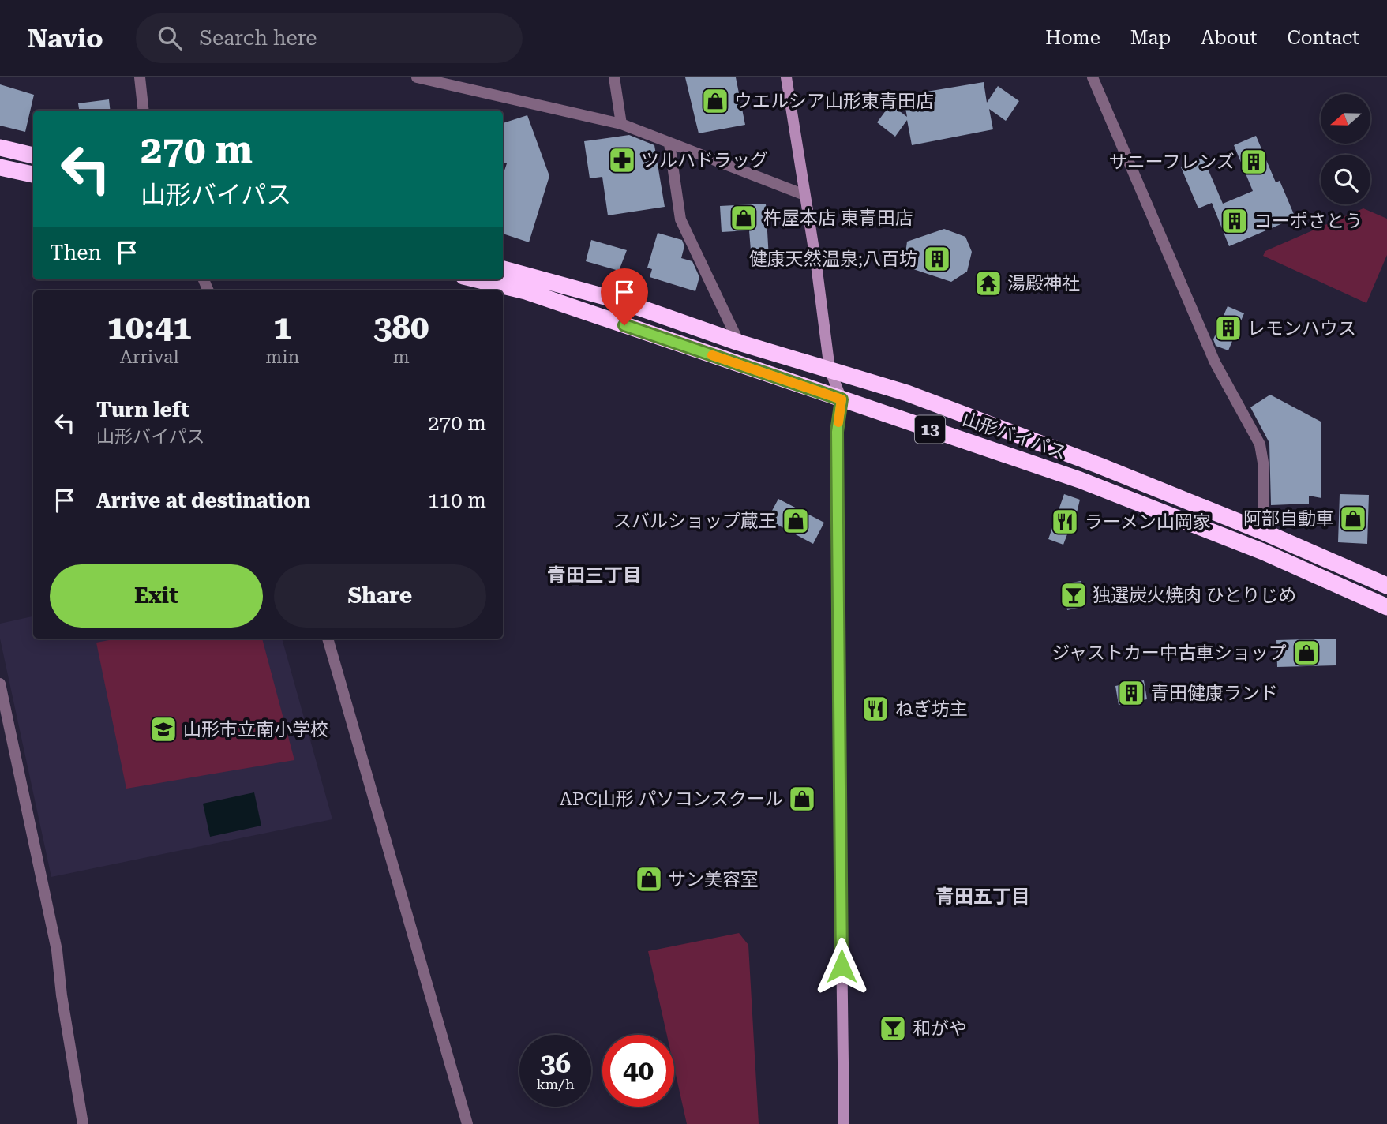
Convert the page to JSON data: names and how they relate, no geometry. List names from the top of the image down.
{
  "streets": {
    "highway": ["13", "山形バイパス"]
  },
  "districts": ["青田三丁目", "青田五丁目"],
  "places": {
    "shop": [
      "ウエルシア山形東青田店",
      "杵屋本店 東青田店",
      "阿部自動車",
      "スバルショップ蔵王",
      "ジャストカー中古車ショップ",
      "APC山形 パソコンスクール",
      "サン美容室"
    ],
    "pharmacy": ["ツルハドラッグ"],
    "building": [
      "サニーフレンズ",
      "コーポさとう",
      "健康天然温泉;八百坊",
      "レモンハウス",
      "青田健康ランド"
    ],
    "temple": ["湯殿神社"],
    "restaurant": ["ラーメン山岡家", "ねぎ坊主"],
    "bar": ["独選炭火焼肉 ひとりじめ", "和がや"],
    "school or university": ["山形市立南小学校"]
  },
  "north": "left",
  "page": {
    "header": "Navio",
    "search": "Search here",
    "nav": [
      "Home",
      "Map",
      "About",
      "Contact"
    ],
    "turn": ["270 m", "山形バイパス"],
    "then": "Then",
    "eta": [
      "10:41",
      "Arrival",
      "1",
      "min",
      "380",
      "m"
    ],
    "list": [
      {
        "name": "Turn left",
        "note": "山形バイパス",
        "value": "270 m"
      },
      {
        "name": "Arrive at destination",
        "value": "110 m"
      }
    ],
    "buttons": ["Exit", "Share"],
    "speed": "36 km/h",
    "limit": "40"
  }
}
